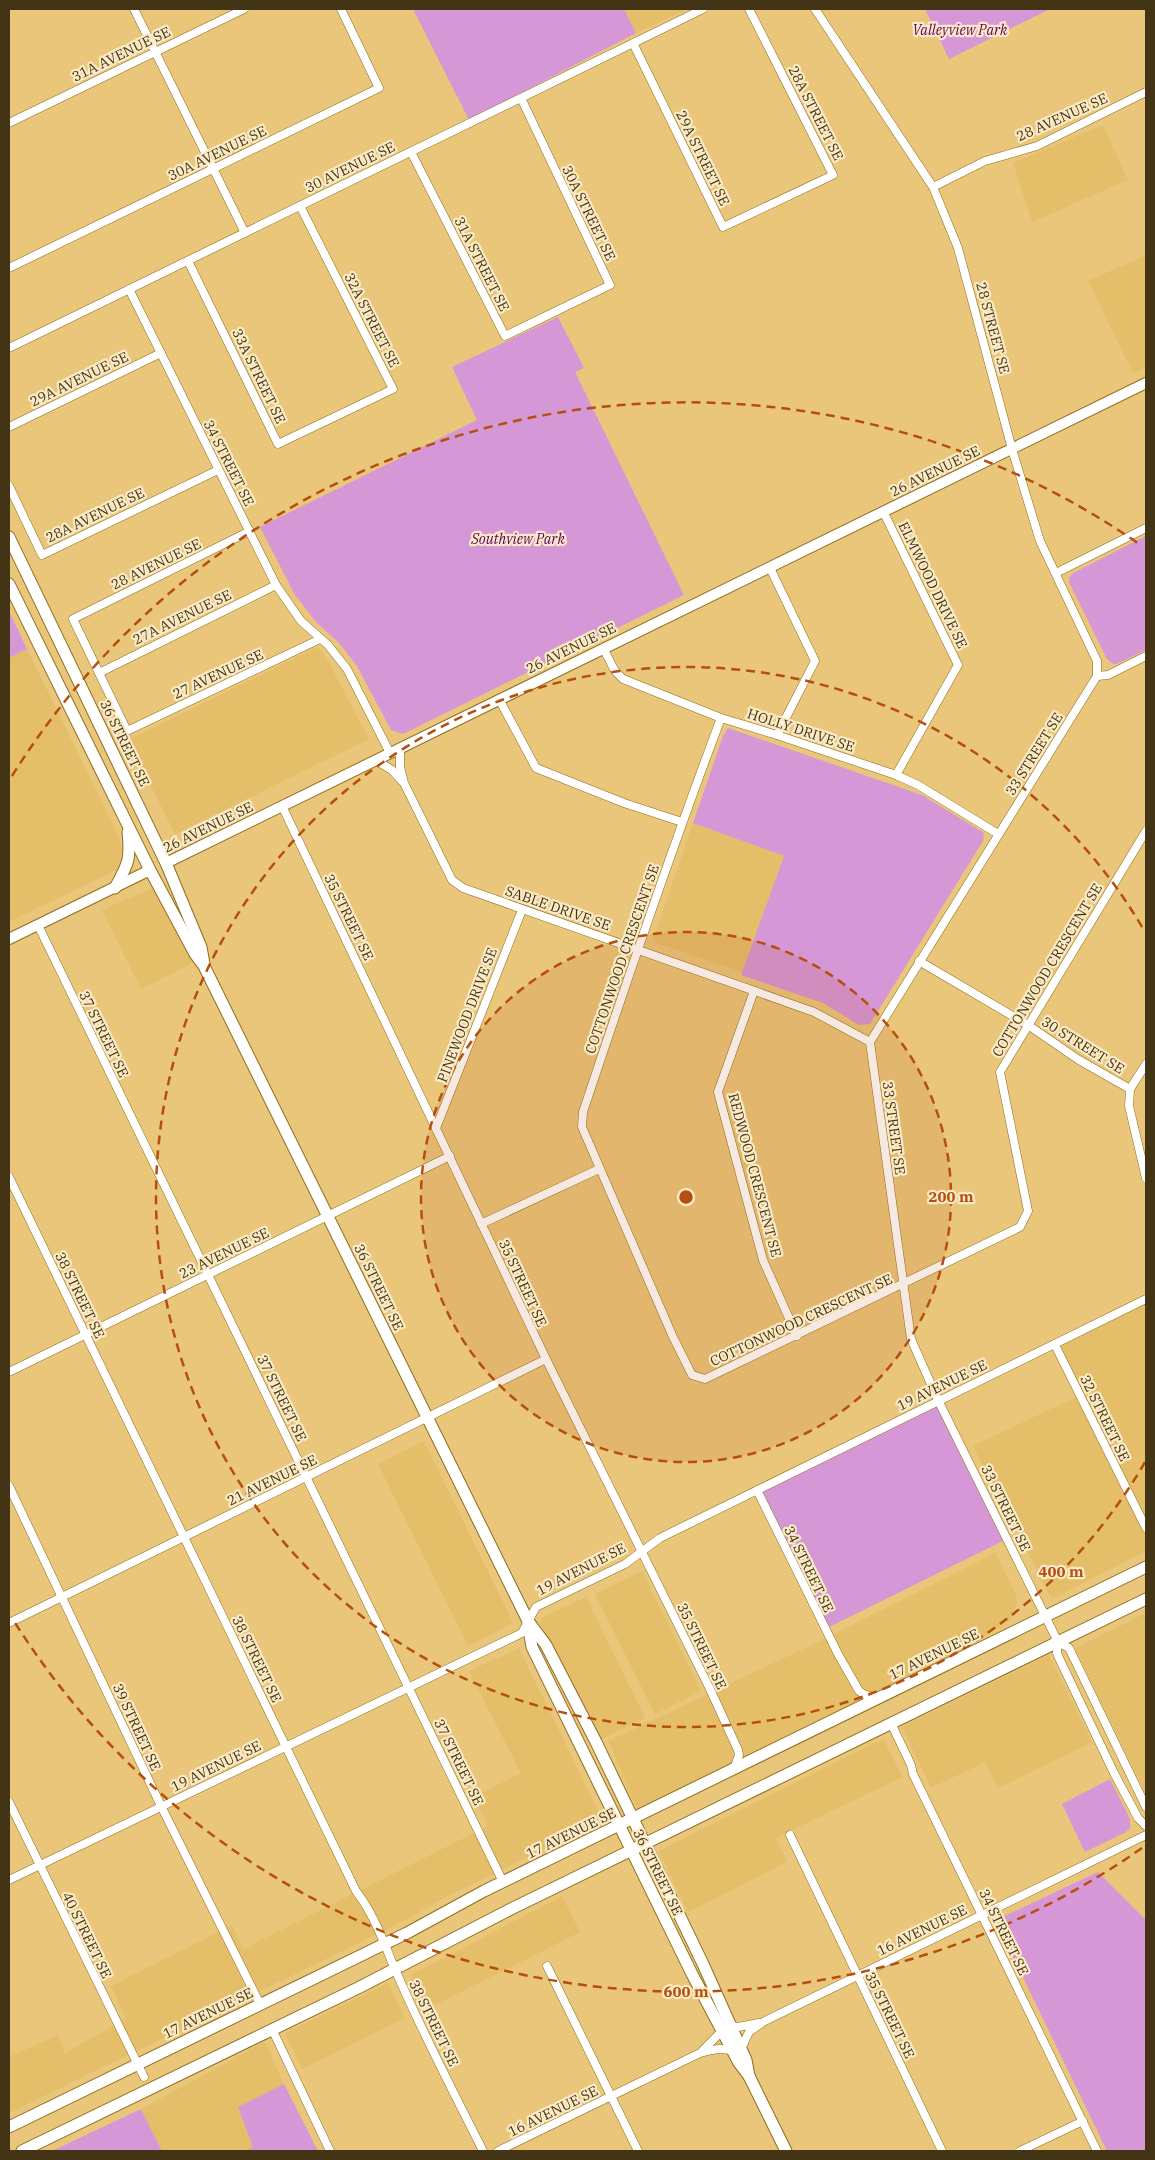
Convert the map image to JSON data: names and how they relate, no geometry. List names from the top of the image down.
{
  "streets": {
    "main road": ["36 STREET SE", "17 AVENUE SE"],
    "street": [
      "31A AVENUE SE",
      "28A STREET SE",
      "28 AVENUE SE",
      "30A AVENUE SE",
      "29A STREET SE",
      "30 AVENUE SE",
      "30A STREET SE",
      "31A STREET SE",
      "32A STREET SE",
      "28 STREET SE",
      "33A STREET SE",
      "29A AVENUE SE",
      "34 STREET SE",
      "26 AVENUE SE",
      "28A AVENUE SE",
      "ELMWOOD DRIVE SE",
      "27A AVENUE SE",
      "27 AVENUE SE",
      "HOLLY DRIVE SE",
      "33 STREET SE",
      "SABLE DRIVE SE",
      "35 STREET SE",
      "COTTONWOOD CRESCENT SE",
      "PINEWOOD DRIVE SE",
      "37 STREET SE",
      "30 STREET SE",
      "REDWOOD CRESCENT SE",
      "23 AVENUE SE",
      "38 STREET SE",
      "19 AVENUE SE",
      "32 STREET SE",
      "21 AVENUE SE",
      "39 STREET SE",
      "16 AVENUE SE",
      "40 STREET SE"
    ]
  },
  "crossings": [
    ["28A STREET SE", "29A STREET SE"],
    ["28 AVENUE SE", "28 STREET SE"],
    ["28 AVENUE SE", "34 STREET SE"],
    ["28 AVENUE SE", "27A AVENUE SE"],
    ["28 AVENUE SE", "27 AVENUE SE"],
    ["29A STREET SE", "30 AVENUE SE"],
    ["30 AVENUE SE", "30A STREET SE"],
    ["30 AVENUE SE", "31A STREET SE"],
    ["30 AVENUE SE", "32A STREET SE"],
    ["30 AVENUE SE", "33A STREET SE"],
    ["30 AVENUE SE", "34 STREET SE"],
    ["30A STREET SE", "31A STREET SE"],
    ["32A STREET SE", "33A STREET SE"],
    ["28 STREET SE", "26 AVENUE SE"],
    ["28 STREET SE", "33 STREET SE"],
    ["29A AVENUE SE", "34 STREET SE"],
    ["34 STREET SE", "28A AVENUE SE"],
    ["34 STREET SE", "27A AVENUE SE"],
    ["34 STREET SE", "27 AVENUE SE"],
    ["34 STREET SE", "19 AVENUE SE"],
    ["34 STREET SE", "17 AVENUE SE"],
    ["34 STREET SE", "16 AVENUE SE"],
    ["26 AVENUE SE", "ELMWOOD DRIVE SE"],
    ["26 AVENUE SE", "HOLLY DRIVE SE"],
    ["26 AVENUE SE", "36 STREET SE"],
    ["26 AVENUE SE", "SABLE DRIVE SE"],
    ["26 AVENUE SE", "35 STREET SE"],
    ["26 AVENUE SE", "37 STREET SE"],
    ["ELMWOOD DRIVE SE", "HOLLY DRIVE SE"],
    ["27A AVENUE SE", "27 AVENUE SE"],
    ["HOLLY DRIVE SE", "33 STREET SE"],
    ["HOLLY DRIVE SE", "COTTONWOOD CRESCENT SE"],
    ["36 STREET SE", "23 AVENUE SE"],
    ["36 STREET SE", "19 AVENUE SE"],
    ["36 STREET SE", "21 AVENUE SE"],
    ["36 STREET SE", "17 AVENUE SE"],
    ["36 STREET SE", "16 AVENUE SE"],
    ["33 STREET SE", "SABLE DRIVE SE"],
    ["33 STREET SE", "COTTONWOOD CRESCENT SE"],
    ["33 STREET SE", "30 STREET SE"],
    ["33 STREET SE", "19 AVENUE SE"],
    ["33 STREET SE", "17 AVENUE SE"],
    ["SABLE DRIVE SE", "COTTONWOOD CRESCENT SE"],
    ["SABLE DRIVE SE", "PINEWOOD DRIVE SE"],
    ["SABLE DRIVE SE", "REDWOOD CRESCENT SE"],
    ["35 STREET SE", "PINEWOOD DRIVE SE"],
    ["35 STREET SE", "23 AVENUE SE"],
    ["35 STREET SE", "19 AVENUE SE"],
    ["35 STREET SE", "21 AVENUE SE"],
    ["35 STREET SE", "17 AVENUE SE"],
    ["35 STREET SE", "16 AVENUE SE"],
    ["COTTONWOOD CRESCENT SE", "30 STREET SE"],
    ["COTTONWOOD CRESCENT SE", "REDWOOD CRESCENT SE"],
    ["37 STREET SE", "23 AVENUE SE"],
    ["37 STREET SE", "19 AVENUE SE"],
    ["37 STREET SE", "21 AVENUE SE"],
    ["37 STREET SE", "17 AVENUE SE"],
    ["23 AVENUE SE", "38 STREET SE"],
    ["38 STREET SE", "19 AVENUE SE"],
    ["38 STREET SE", "21 AVENUE SE"],
    ["38 STREET SE", "17 AVENUE SE"],
    ["19 AVENUE SE", "32 STREET SE"],
    ["19 AVENUE SE", "39 STREET SE"],
    ["19 AVENUE SE", "40 STREET SE"],
    ["21 AVENUE SE", "39 STREET SE"],
    ["17 AVENUE SE", "39 STREET SE"],
    ["17 AVENUE SE", "40 STREET SE"]
  ],
  "parks": ["Valleyview Park", "Southview Park"],
  "rings": ["200 m", "400 m", "600 m"]
}
